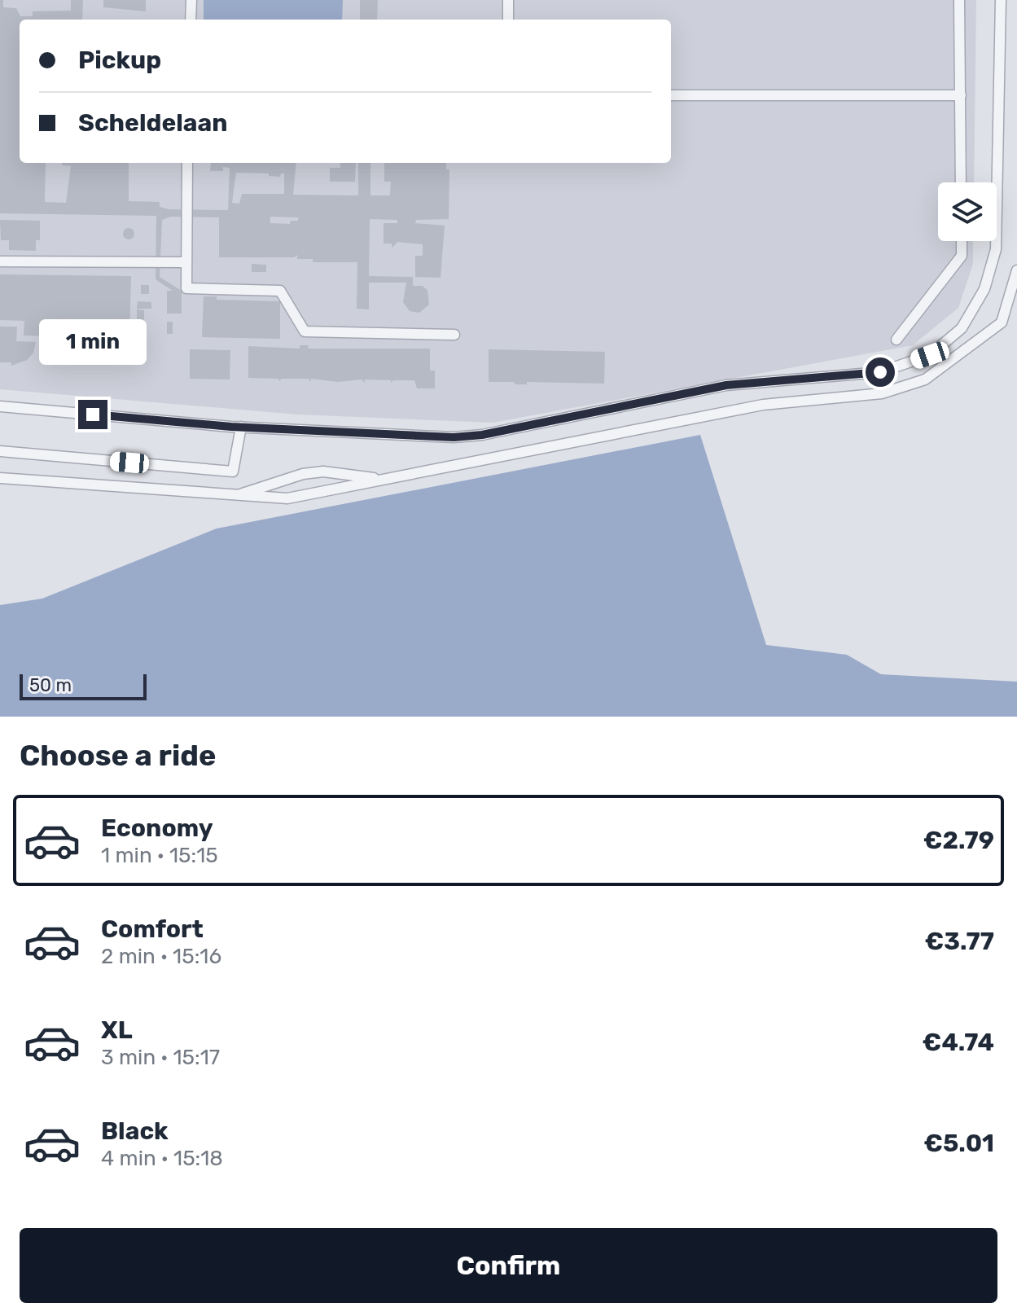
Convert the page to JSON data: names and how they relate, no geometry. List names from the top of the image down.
{
  "scale_bar": "50 m",
  "page": {
    "banner": ["Pickup", "Scheldelaan"],
    "bubble": "1 min",
    "scale": "50 m",
    "heading": "Choose a ride",
    "list": [
      {
        "name": "Economy",
        "note": "1 min · 15:15",
        "value": "€2.79"
      },
      {
        "name": "Comfort",
        "note": "2 min · 15:16",
        "value": "€3.77"
      },
      {
        "name": "XL",
        "note": "3 min · 15:17",
        "value": "€4.74"
      },
      {
        "name": "Black",
        "note": "4 min · 15:18",
        "value": "€5.01"
      }
    ],
    "buttons": "Confirm"
  }
}
